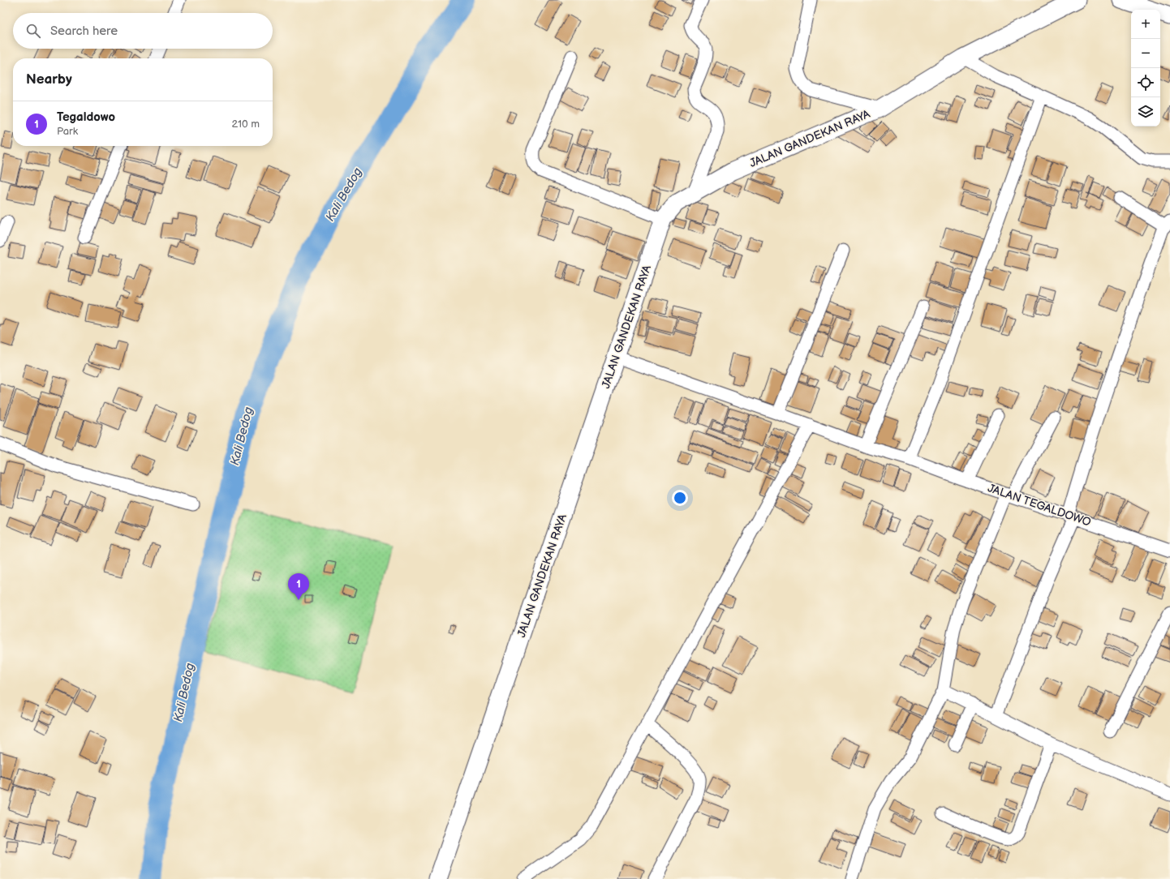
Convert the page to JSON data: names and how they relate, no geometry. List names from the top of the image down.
{
  "streets": {
    "street": ["JALAN GANDEKAN RAYA", "JALAN TEGALDOWO"]
  },
  "crossings": [
    ["JALAN GANDEKAN RAYA", "JALAN TEGALDOWO"]
  ],
  "water": ["Kali Bedog"],
  "page": {
    "map_buttons": ["+", "−"],
    "search": "Search here",
    "heading": "Nearby",
    "list": [
      {
        "mark": "1",
        "name": "Tegaldowo",
        "note": "Park",
        "value": "210 m"
      }
    ],
    "pins": "1"
  }
}
